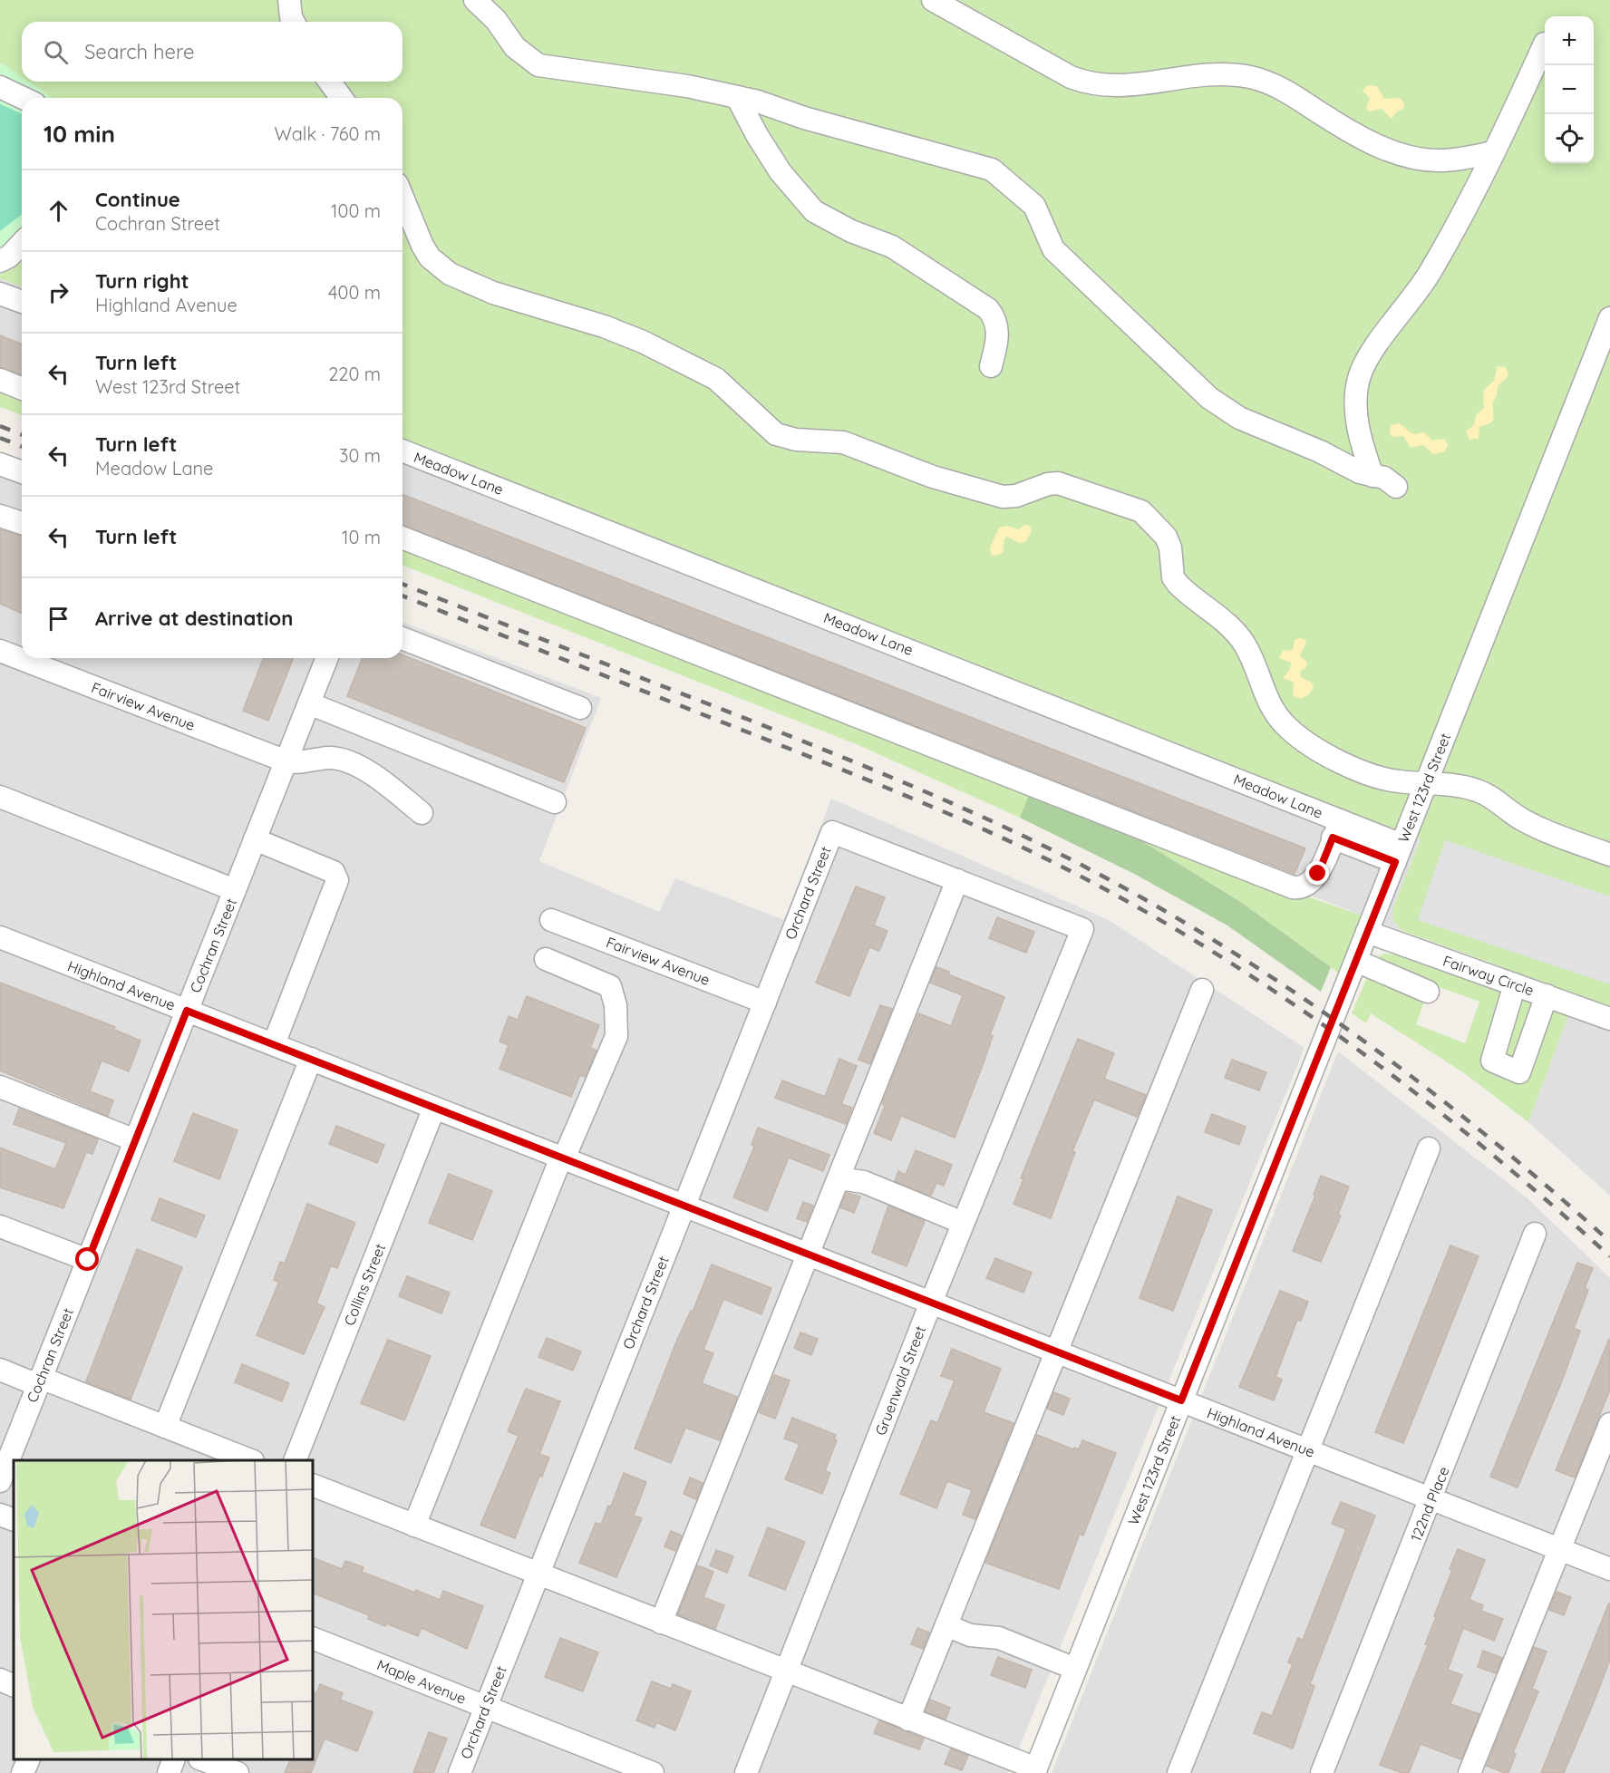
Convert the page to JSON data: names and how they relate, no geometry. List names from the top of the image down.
{
  "streets": {
    "street": [
      "Meadow Lane",
      "Fairview Avenue",
      "West 123rd Street",
      "Orchard Street",
      "Cochran Street",
      "Fairway Circle",
      "Highland Avenue",
      "Collins Street",
      "Gruenwald Street",
      "122nd Place",
      "Maple Avenue"
    ]
  },
  "crossings": [
    ["Meadow Lane", "West 123rd Street"],
    ["Fairview Avenue", "Orchard Street"],
    ["Fairview Avenue", "Cochran Street"],
    ["West 123rd Street", "Fairway Circle"],
    ["West 123rd Street", "Highland Avenue"],
    ["Orchard Street", "Highland Avenue"],
    ["Orchard Street", "Gruenwald Street"],
    ["Orchard Street", "Maple Avenue"],
    ["Cochran Street", "Highland Avenue"],
    ["Highland Avenue", "Collins Street"],
    ["Highland Avenue", "Gruenwald Street"],
    ["Highland Avenue", "122nd Place"]
  ],
  "page": {
    "map_buttons": ["+", "−"],
    "search": "Search here",
    "heading": ["10 min", "Walk · 760 m"],
    "list": [
      ["Continue", "Cochran Street", "100 m"],
      ["Turn right", "Highland Avenue", "400 m"],
      ["Turn left", "West 123rd Street", "220 m"],
      ["Turn left", "Meadow Lane", "30 m"],
      ["Turn left", "10 m"],
      "Arrive at destination"
    ]
  }
}
